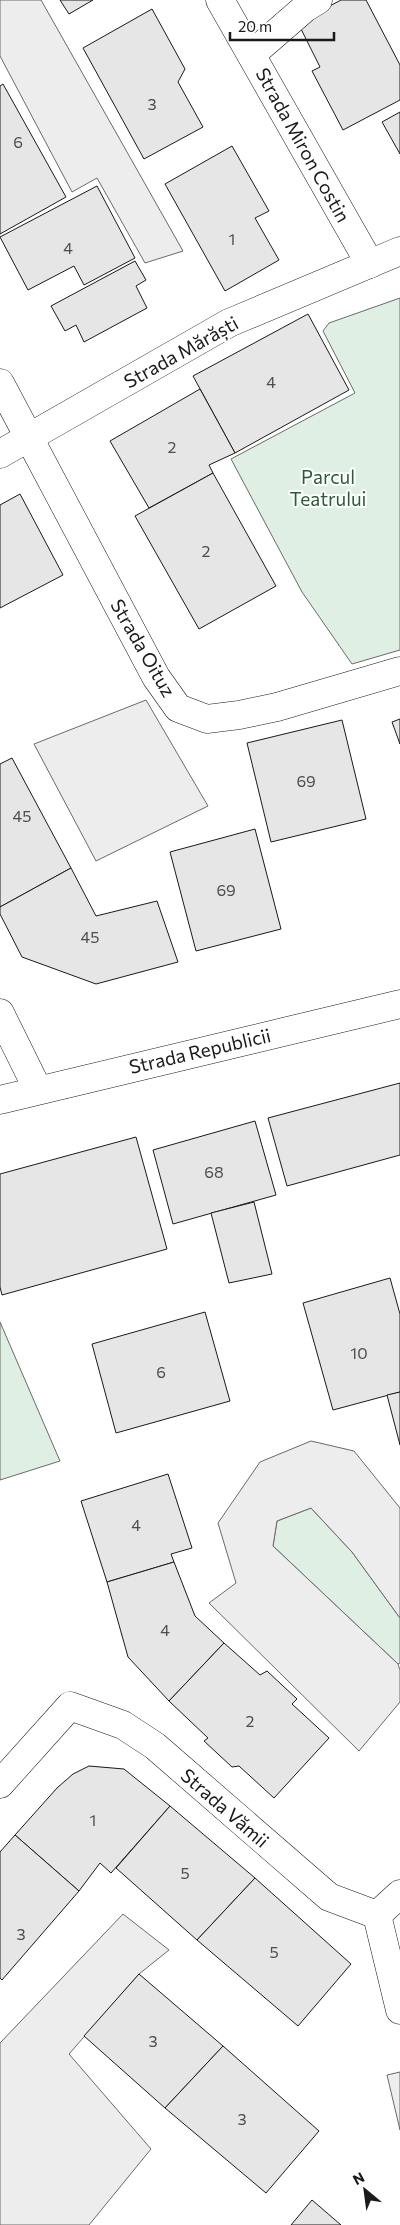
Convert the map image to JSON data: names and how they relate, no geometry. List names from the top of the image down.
{
  "streets": {
    "street": [
      "Strada Miron Costin",
      "Strada Mărăști",
      "Strada Oituz",
      "Strada Republicii",
      "Strada Vămii"
    ]
  },
  "crossings": [
    ["Strada Miron Costin", "Strada Mărăști"],
    ["Strada Mărăști", "Strada Oituz"]
  ],
  "parks": ["Parcul Teatrului"],
  "house_numbers": [
    "3",
    "6",
    "1",
    "4",
    "4",
    "2",
    "2",
    "69",
    "45",
    "69",
    "45",
    "68",
    "10",
    "6",
    "4",
    "4",
    "2",
    "1",
    "5",
    "3",
    "5",
    "3",
    "3"
  ],
  "scale_bar": "20 m",
  "north": "top left"
}
